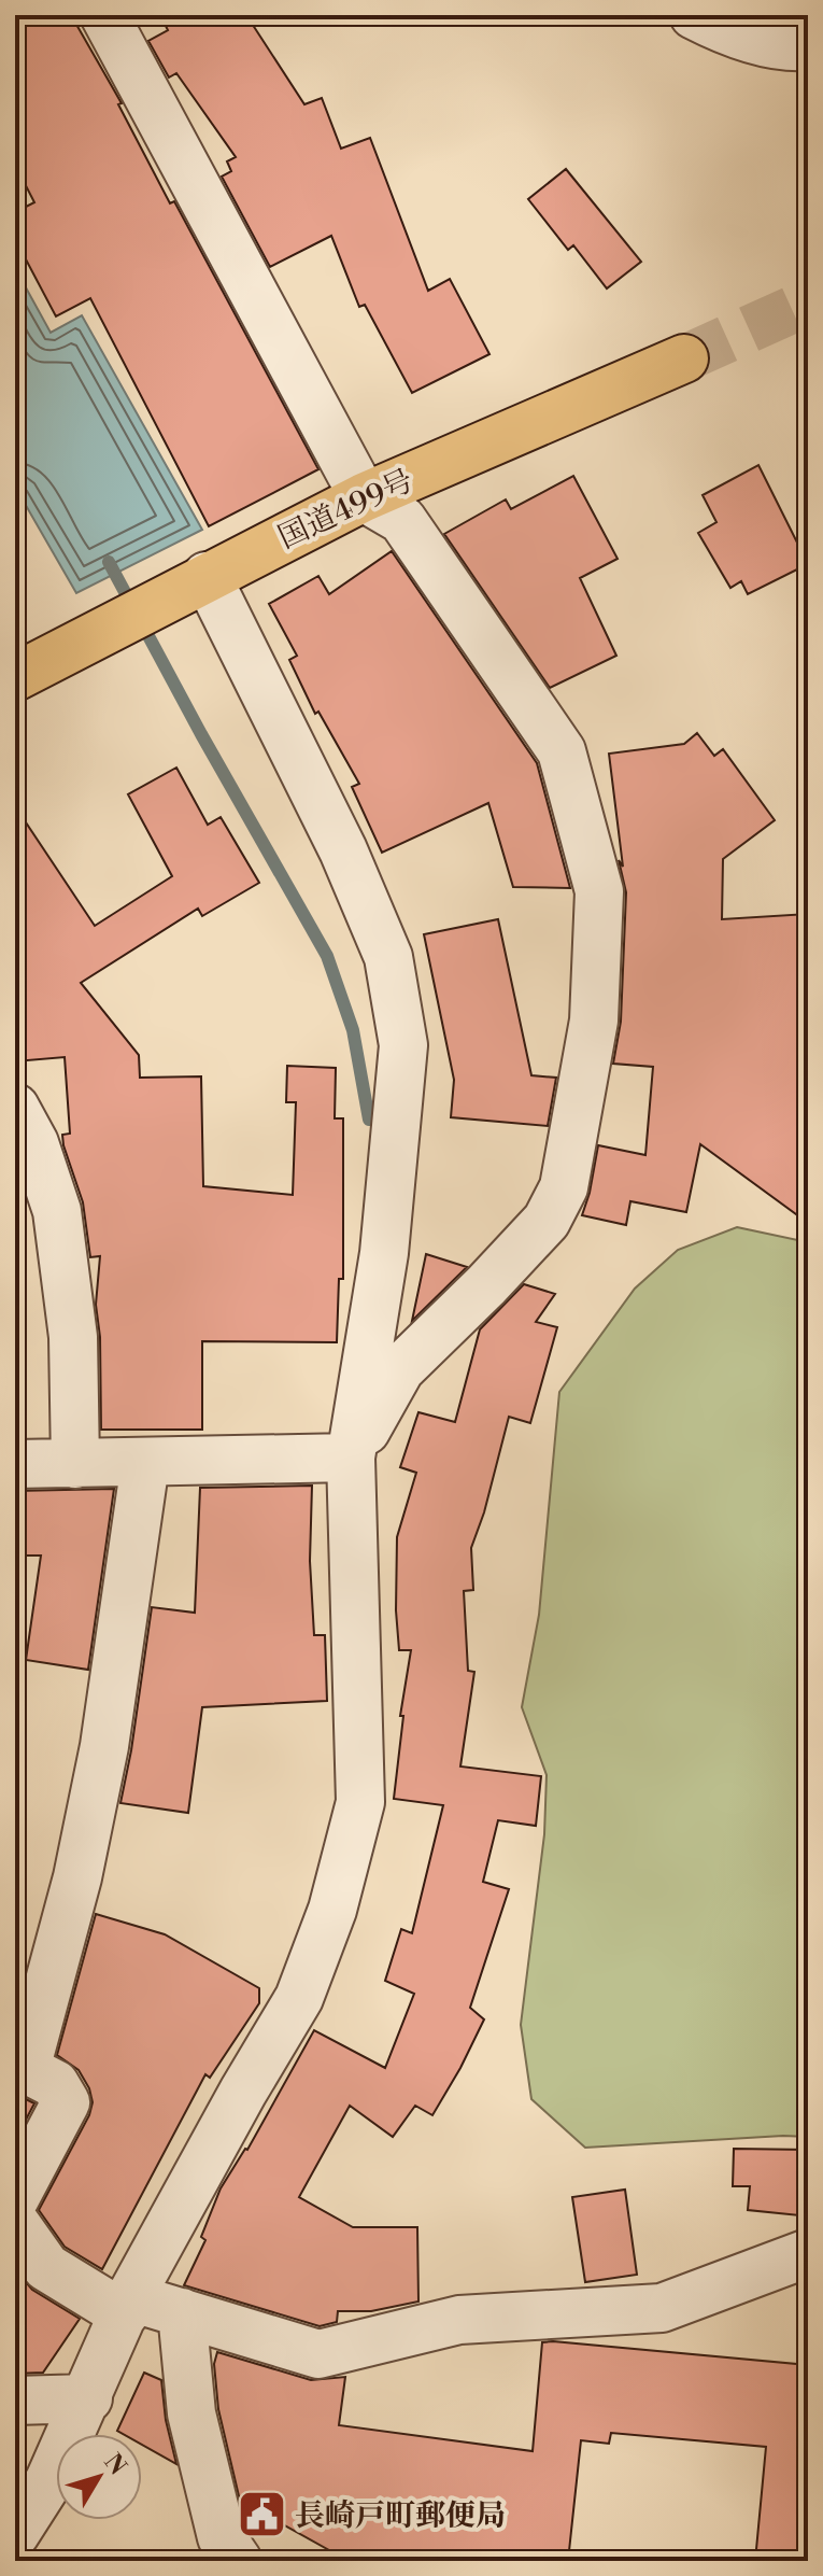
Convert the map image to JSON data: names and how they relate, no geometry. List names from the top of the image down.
{
  "streets": {
    "highway": ["国道499号"]
  },
  "places": {
    "public building": ["長崎戸町郵便局"]
  },
  "north": "top right"
}
